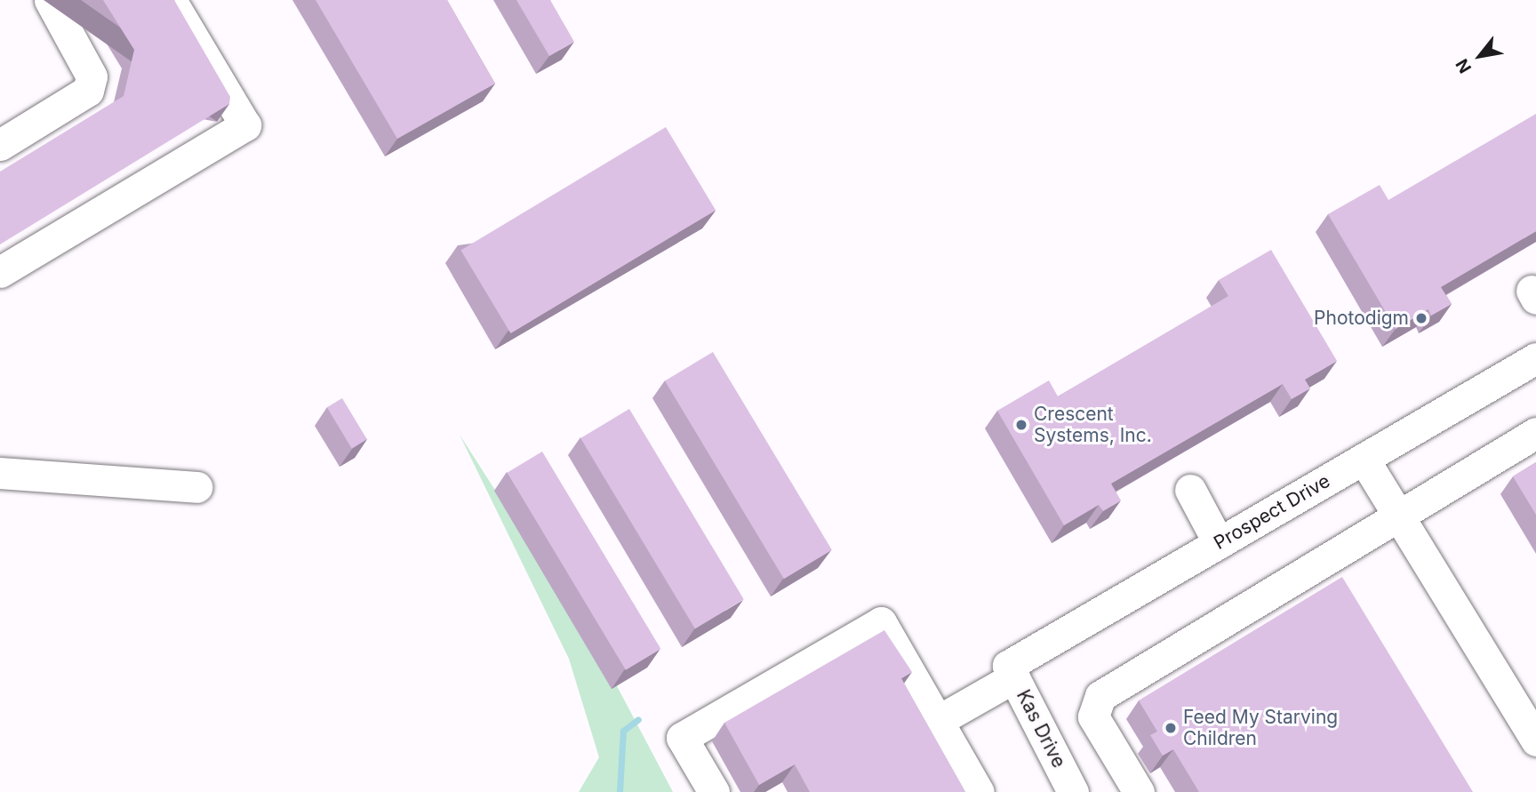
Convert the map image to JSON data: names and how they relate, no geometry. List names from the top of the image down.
{
  "streets": {
    "street": ["Prospect Drive", "Kas Drive"]
  },
  "crossings": [
    ["Prospect Drive", "Kas Drive"]
  ],
  "places": ["Photodigm", "Crescent Systems, Inc.", "Feed My Starving Children"],
  "north": "bottom left"
}
